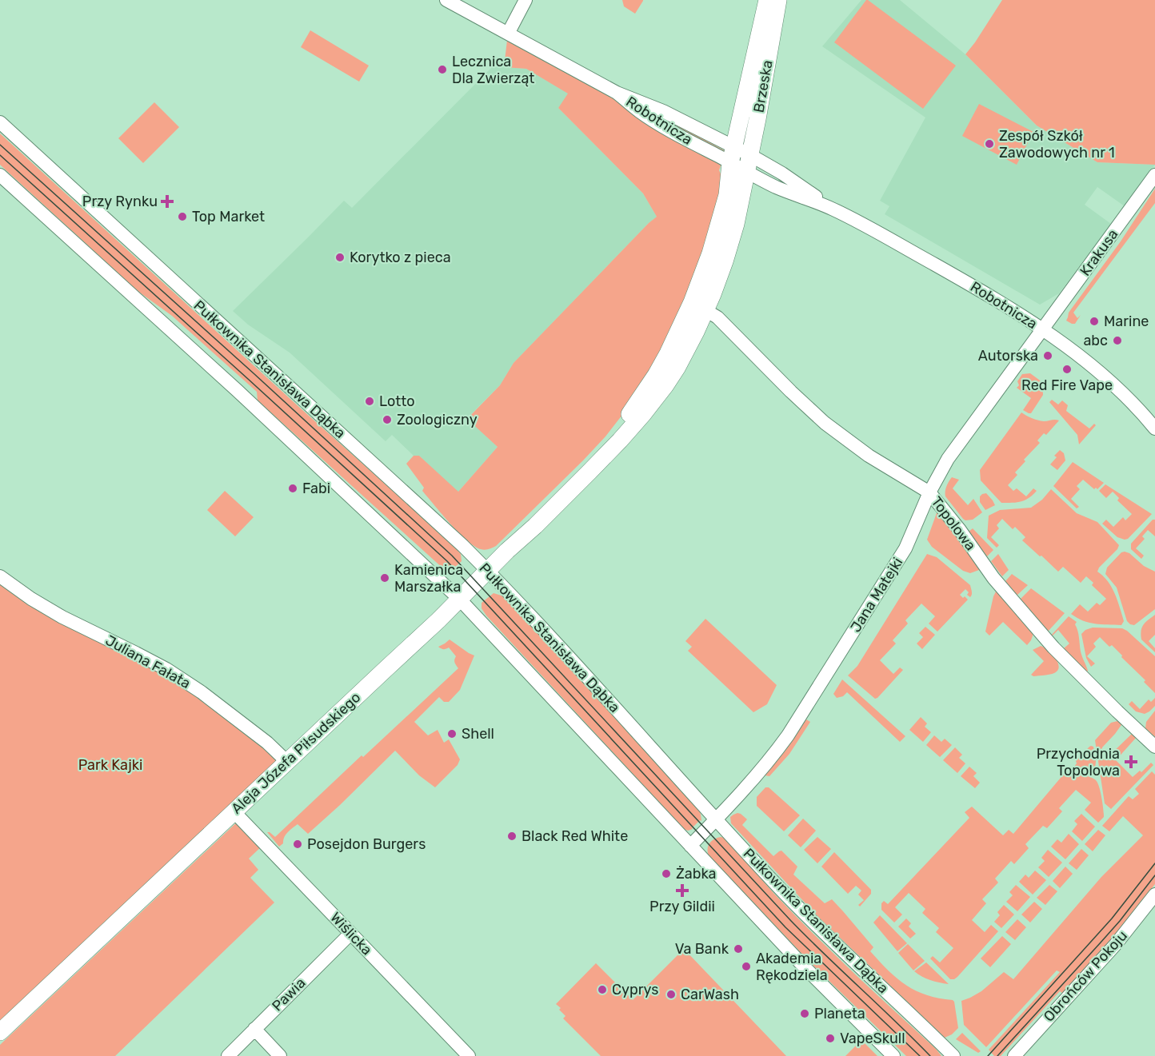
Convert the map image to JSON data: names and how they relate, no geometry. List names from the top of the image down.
{
  "streets": {
    "main road": ["Brzeska", "Aleja Józefa Piłsudskiego"],
    "street": [
      "Robotnicza",
      "Krakusa",
      "Pułkownika Stanisława Dąbka",
      "Topolowa",
      "Jana Matejki",
      "Juliana Fałata",
      "Wiślicka",
      "Obrońców Pokoju",
      "Pawia"
    ]
  },
  "crossings": [
    ["Brzeska", "Robotnicza"],
    ["Brzeska", "Aleja Józefa Piłsudskiego"],
    ["Robotnicza", "Krakusa"],
    ["Robotnicza", "Jana Matejki"],
    ["Robotnicza", "Aleja Józefa Piłsudskiego"],
    ["Krakusa", "Jana Matejki"],
    ["Pułkownika Stanisława Dąbka", "Jana Matejki"],
    ["Pułkownika Stanisława Dąbka", "Aleja Józefa Piłsudskiego"],
    ["Topolowa", "Jana Matejki"],
    ["Topolowa", "Aleja Józefa Piłsudskiego"],
    ["Juliana Fałata", "Aleja Józefa Piłsudskiego"],
    ["Aleja Józefa Piłsudskiego", "Wiślicka"],
    ["Wiślicka", "Pawia"]
  ],
  "parks": ["Park Kajki"],
  "places": {
    "other": [
      "Lecznica Dla Zwierząt",
      "Zespół Szkół Zawodowych nr 1",
      "Top Market",
      "Korytko z pieca",
      "Marine",
      "abc",
      "Autorska",
      "Red Fire Vape",
      "Lotto",
      "Zoologiczny",
      "Fabi",
      "Kamienica Marszałka",
      "Shell",
      "Black Red White",
      "Posejdon Burgers",
      "Żabka",
      "Va Bank",
      "Akademia Rękodziela",
      "Cyprys",
      "CarWash",
      "Planeta",
      "VapeSkull"
    ],
    "health": ["Przy Rynku", "Przychodnia Topolowa", "Przy Gildii"]
  }
}
